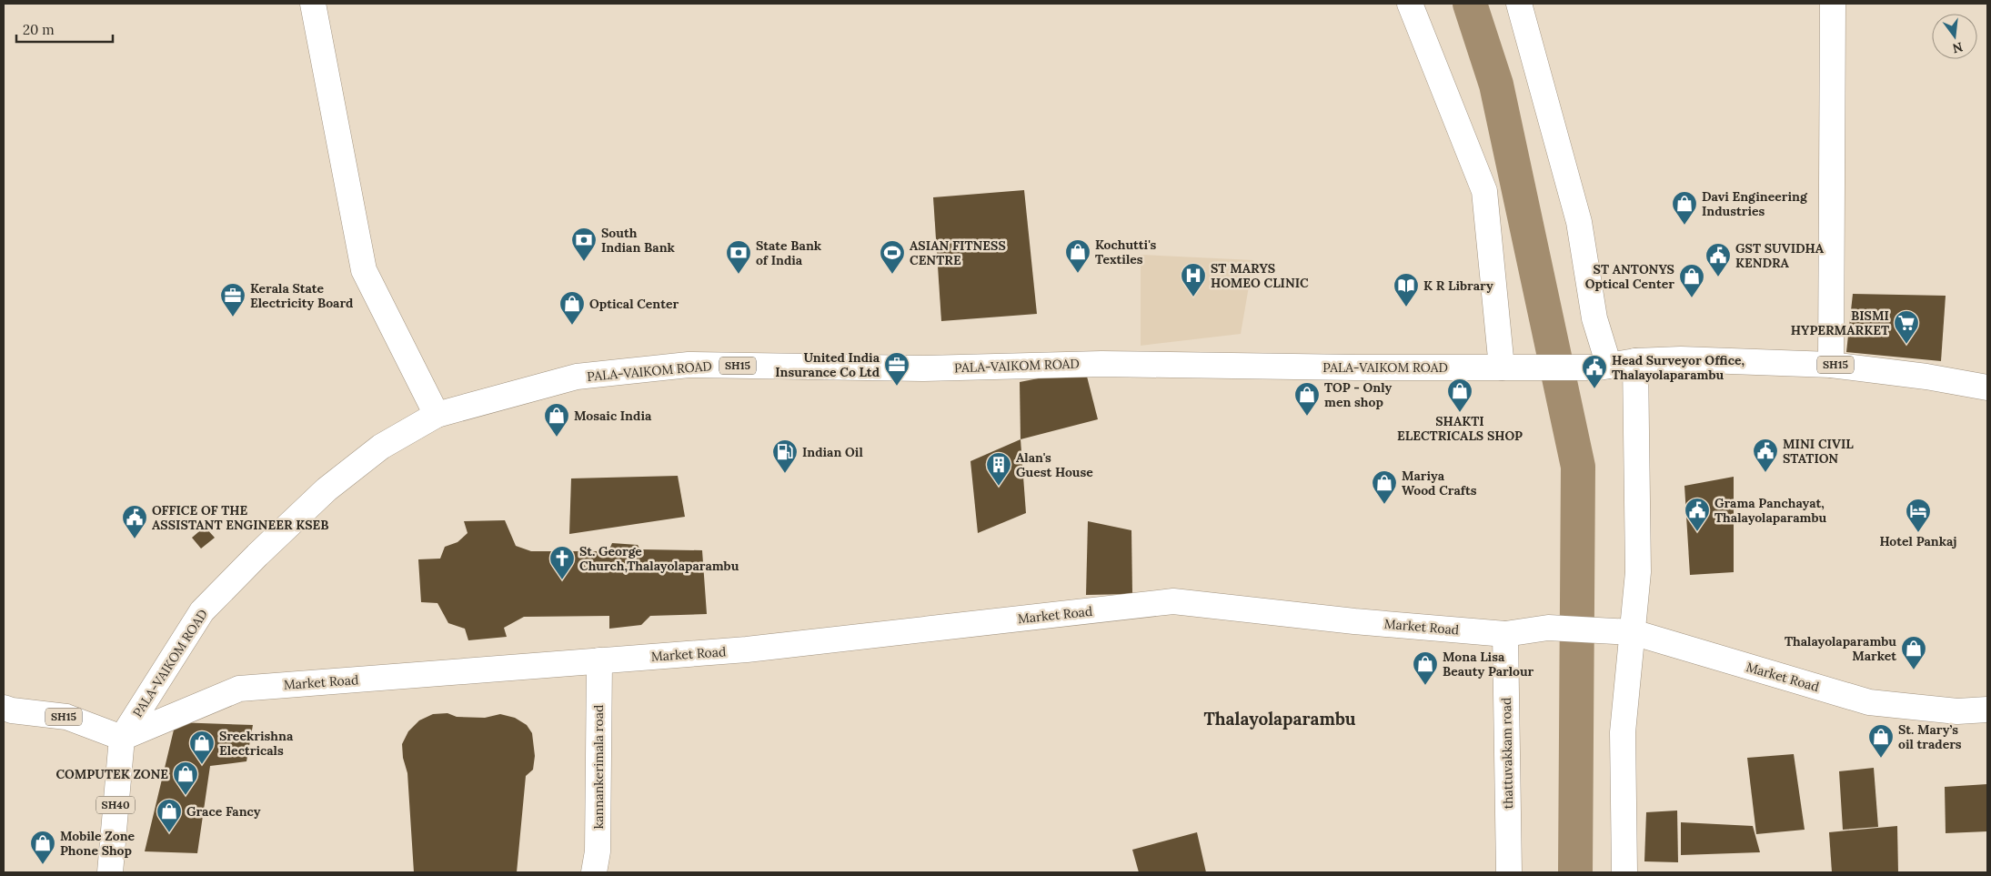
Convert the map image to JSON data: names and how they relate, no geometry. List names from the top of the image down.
{
  "streets": {
    "street": [
      "SH15",
      "PALA-VAIKOM ROAD",
      "Market Road",
      "thattuvakkam road",
      "kannankerimala road",
      "SH40"
    ]
  },
  "crossings": [
    ["SH15", "PALA-VAIKOM ROAD"],
    ["SH15", "Market Road"],
    ["SH15", "SH40"],
    ["PALA-VAIKOM ROAD", "Market Road"],
    ["PALA-VAIKOM ROAD", "SH40"],
    ["Market Road", "thattuvakkam road"],
    ["Market Road", "kannankerimala road"],
    ["Market Road", "SH40"]
  ],
  "districts": ["Thalayolaparambu"],
  "places": {
    "shop": [
      "Davi Engineering Industries",
      "Kochutti's Textiles",
      "ST ANTONYS Optical Center",
      "Optical Center",
      "SHAKTI ELECTRICALS SHOP",
      "TOP - Only men shop",
      "Mosaic India",
      "Mariya Wood Crafts",
      "Thalayolaparambu Market",
      "Mona Lisa Beauty Parlour",
      "St. Mary’s oil traders",
      "Sreekrishna Electricals",
      "COMPUTEK ZONE",
      "Grace Fancy",
      "Mobile Zone Phone Shop"
    ],
    "bank": ["South Indian Bank", "State Bank of India"],
    "sports": ["ASIAN FITNESS CENTRE"],
    "public building": [
      "GST SUVIDHA KENDRA",
      "Head Surveyor Office, Thalayolaparambu",
      "MINI CIVIL STATION",
      "Grama Panchayat, Thalayolaparambu",
      "OFFICE OF THE ASSISTANT ENGINEER KSEB"
    ],
    "hospital": ["ST MARYS HOMEO CLINIC"],
    "library": ["K R Library"],
    "office": ["Kerala State Electricity Board", "United India Insurance Co Ltd"],
    "supermarket": ["BISMI HYPERMARKET"],
    "fuel station": ["Indian Oil"],
    "building": ["Alan's Guest House"],
    "hotel": ["Hotel Pankaj"],
    "church": ["St. George Church,Thalayolaparambu"]
  },
  "scale_bar": "20 m",
  "north": "bottom"
}
